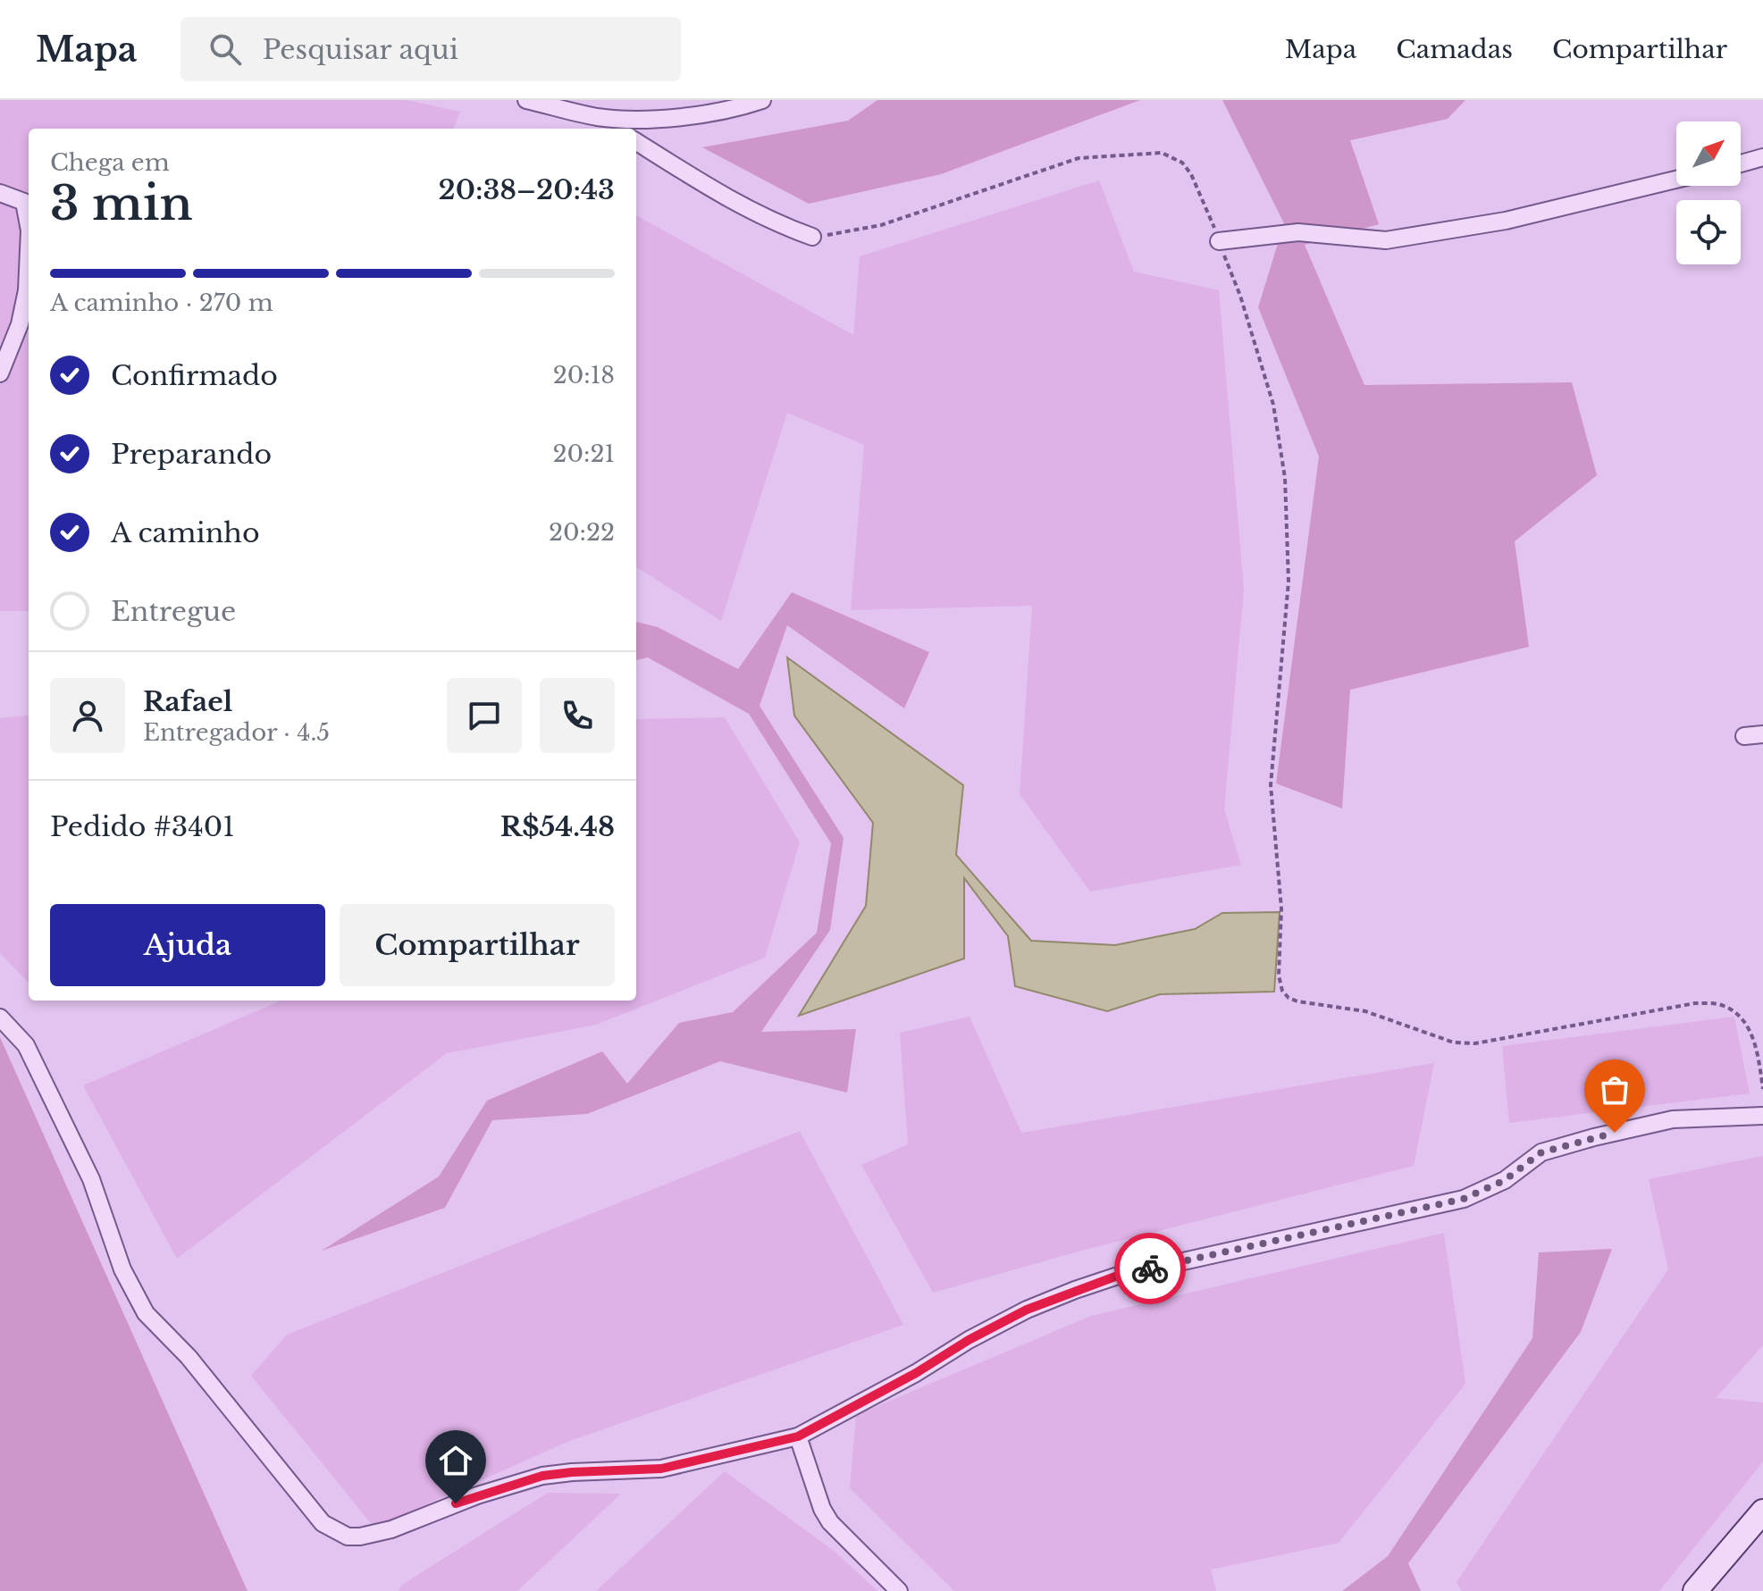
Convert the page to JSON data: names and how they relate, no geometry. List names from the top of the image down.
{
  "north": "top right",
  "page": {
    "header": "Mapa",
    "search": "Pesquisar aqui",
    "nav": ["Mapa", "Camadas", "Compartilhar"],
    "heading": ["3 min", "Chega em", "20:38–20:43"],
    "panel": [
      "Rafael",
      "Entregador · 4.5",
      "Pedido #3401",
      "R$54.48"
    ],
    "bar": "A caminho · 270 m",
    "list": [
      ["Confirmado", "20:18"],
      ["Preparando", "20:21"],
      ["A caminho", "20:22"],
      "Entregue"
    ],
    "buttons": ["Ajuda", "Compartilhar"]
  }
}
